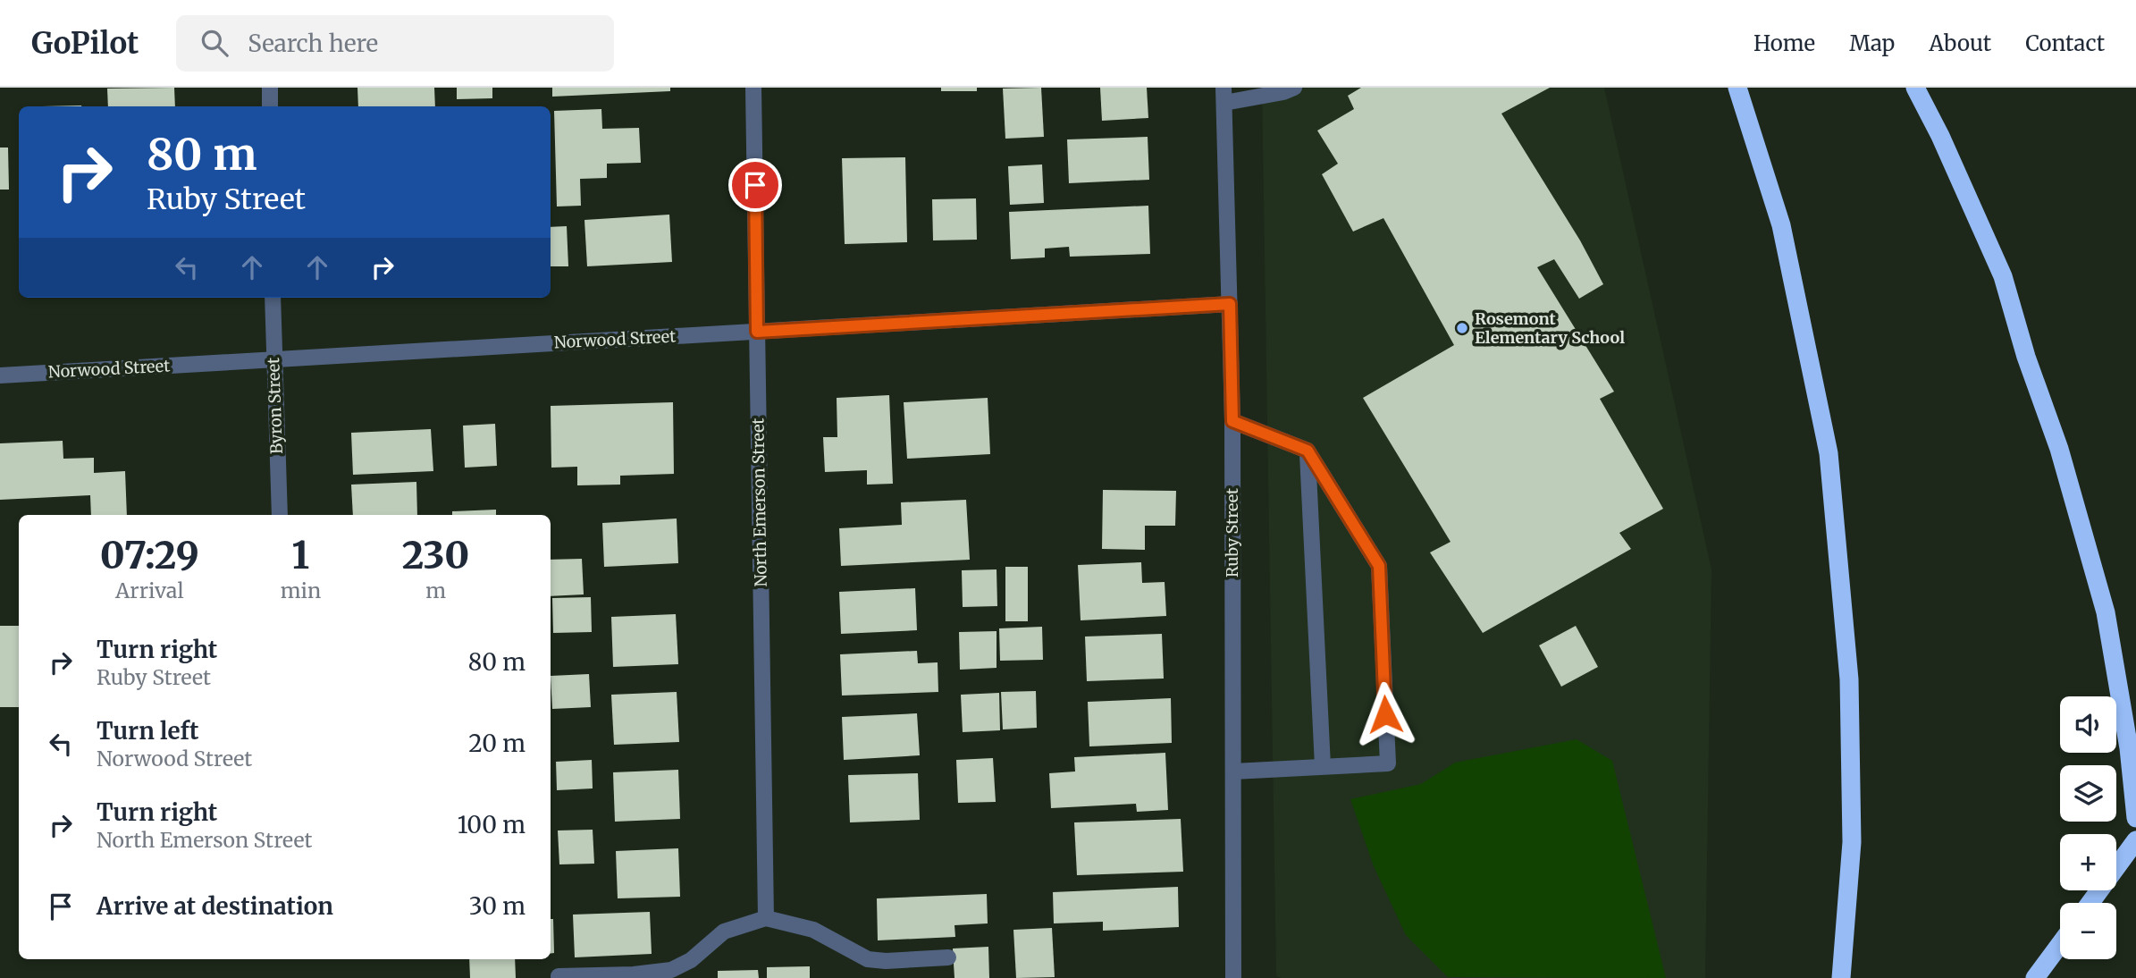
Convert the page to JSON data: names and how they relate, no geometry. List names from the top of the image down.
{
  "streets": {
    "street": [
      "Norwood Street",
      "Byron Street",
      "North Emerson Street",
      "Ruby Street"
    ]
  },
  "crossings": [
    ["Norwood Street", "Byron Street"],
    ["Norwood Street", "North Emerson Street"],
    ["Norwood Street", "Ruby Street"]
  ],
  "places": ["Rosemont Elementary School"],
  "page": {
    "header": "GoPilot",
    "search": "Search here",
    "nav": [
      "Home",
      "Map",
      "About",
      "Contact"
    ],
    "turn": ["80 m", "Ruby Street"],
    "eta": [
      "07:29",
      "Arrival",
      "1",
      "min",
      "230",
      "m"
    ],
    "list": [
      {
        "name": "Turn right",
        "note": "Ruby Street",
        "value": "80 m"
      },
      {
        "name": "Turn left",
        "note": "Norwood Street",
        "value": "20 m"
      },
      {
        "name": "Turn right",
        "note": "North Emerson Street",
        "value": "100 m"
      },
      {
        "name": "Arrive at destination",
        "value": "30 m"
      }
    ],
    "map_buttons": ["+", "−"]
  }
}
